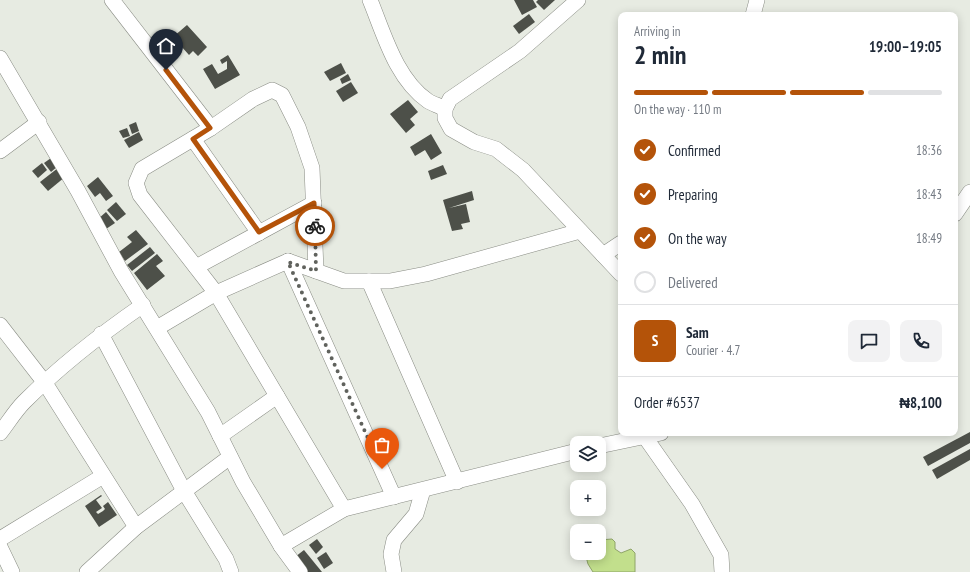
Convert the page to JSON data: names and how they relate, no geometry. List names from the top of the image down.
{
  "page": {
    "heading": ["2 min", "Arriving in", "19:00–19:05"],
    "panel": [
      "Sam",
      "Courier · 4.7",
      "Order #6537",
      "₦8,100"
    ],
    "bar": "On the way · 110 m",
    "list": [
      ["Confirmed", "18:36"],
      ["Preparing", "18:43"],
      ["On the way", "18:49"],
      "Delivered"
    ],
    "round": "S",
    "map_buttons": ["+", "−"]
  }
}
